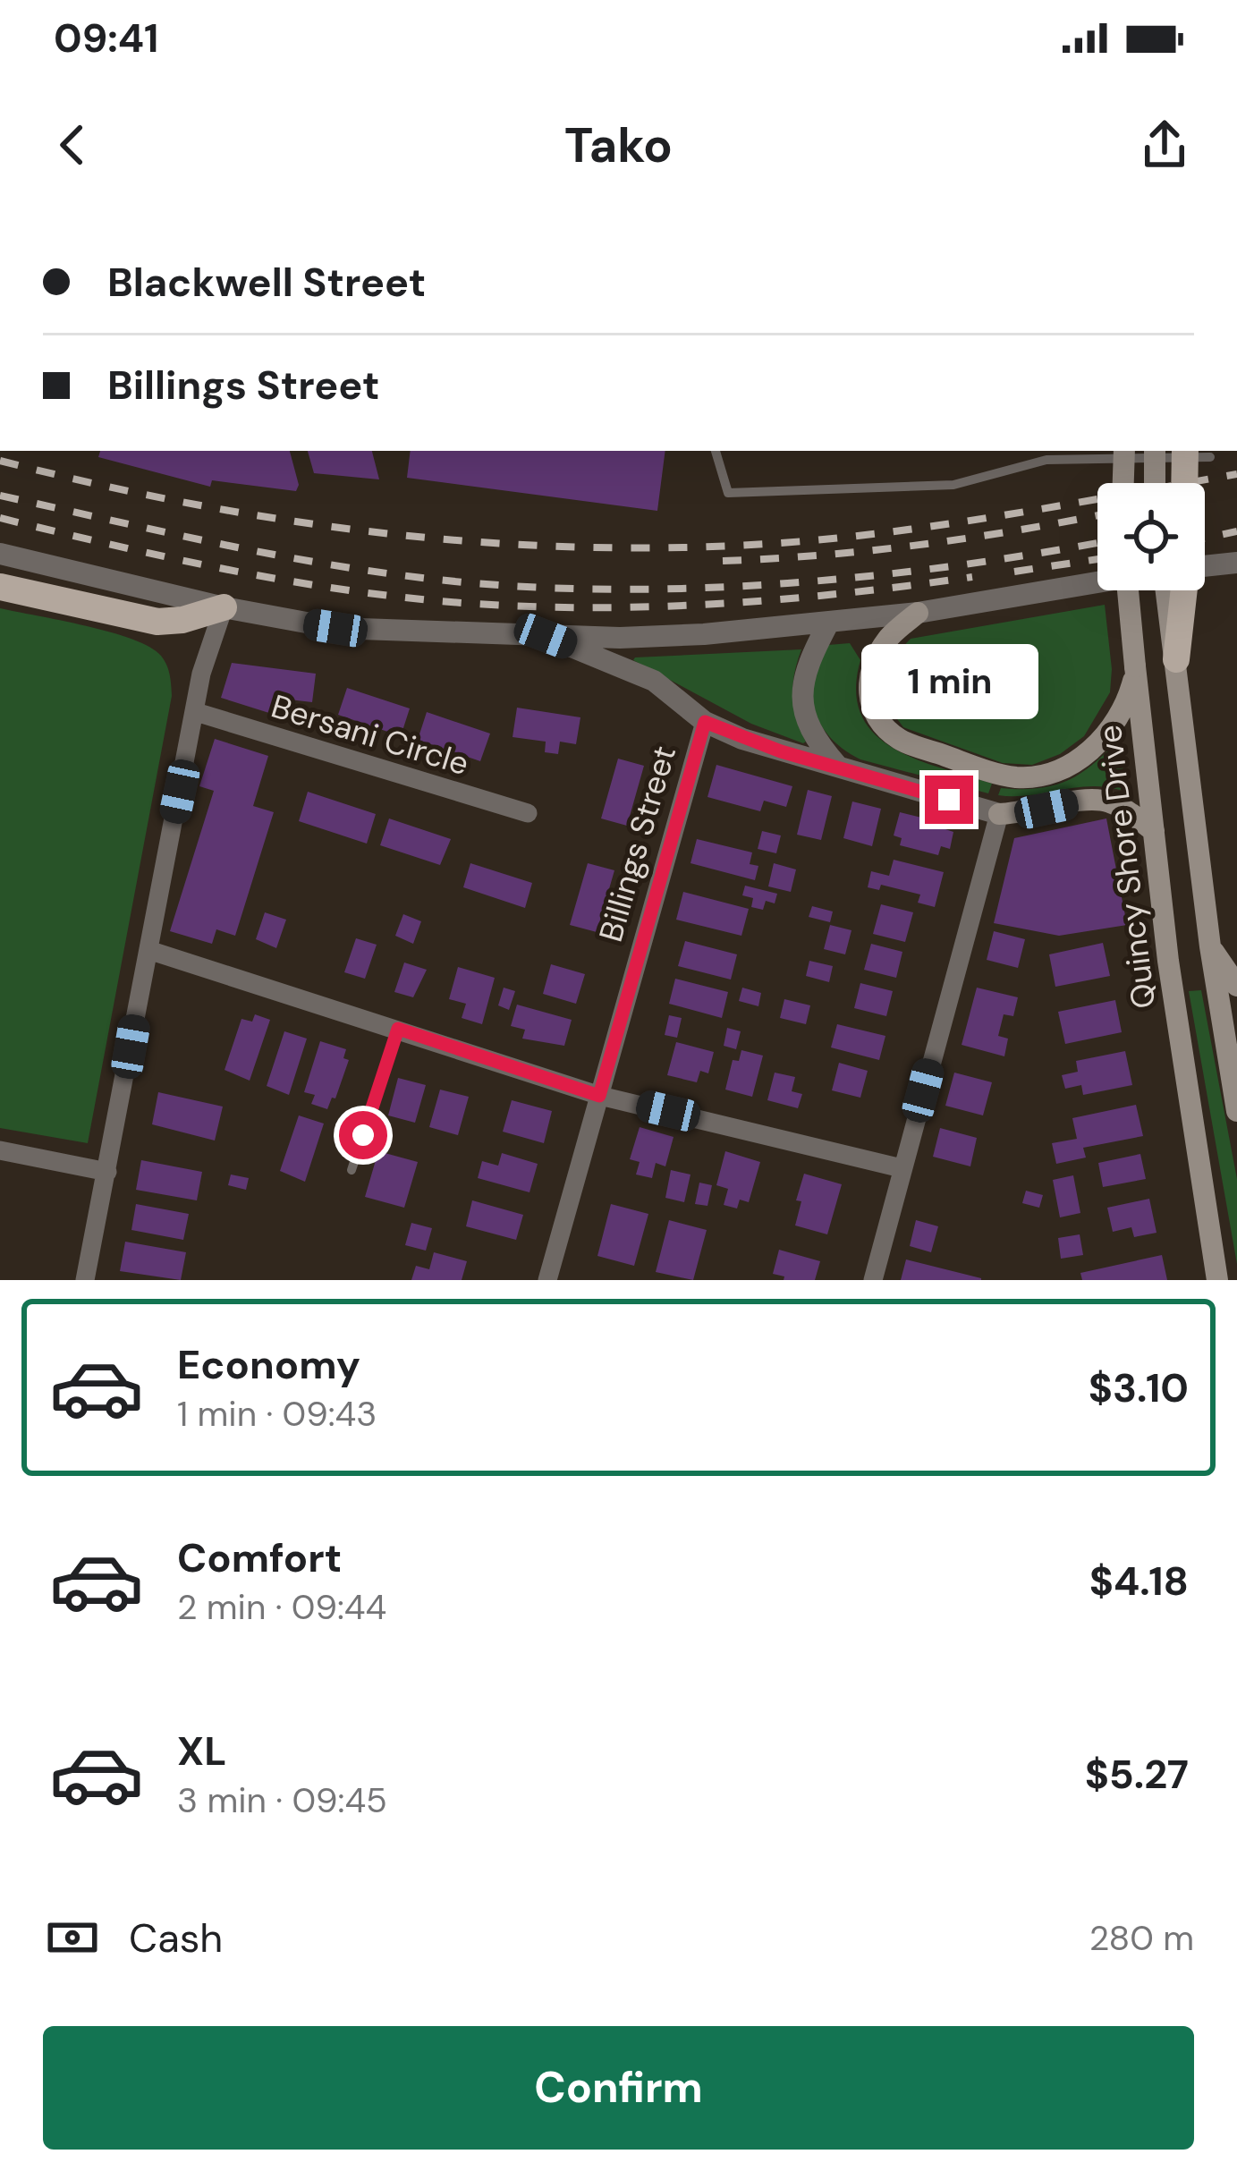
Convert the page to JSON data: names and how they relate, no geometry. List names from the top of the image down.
{
  "streets": {
    "main road": ["Quincy Shore Drive"],
    "street": ["Bersani Circle", "Billings Street"]
  },
  "page": {
    "status": "09:41",
    "header": "Tako",
    "banner": ["Blackwell Street", "Billings Street"],
    "bubble": "1 min",
    "list": [
      {
        "name": "Economy",
        "note": "1 min · 09:43",
        "value": "$3.10"
      },
      {
        "name": "Comfort",
        "note": "2 min · 09:44",
        "value": "$4.18"
      },
      {
        "name": "XL",
        "note": "3 min · 09:45",
        "value": "$5.27"
      }
    ],
    "pay": ["Cash", "280 m"],
    "buttons": "Confirm"
  }
}
